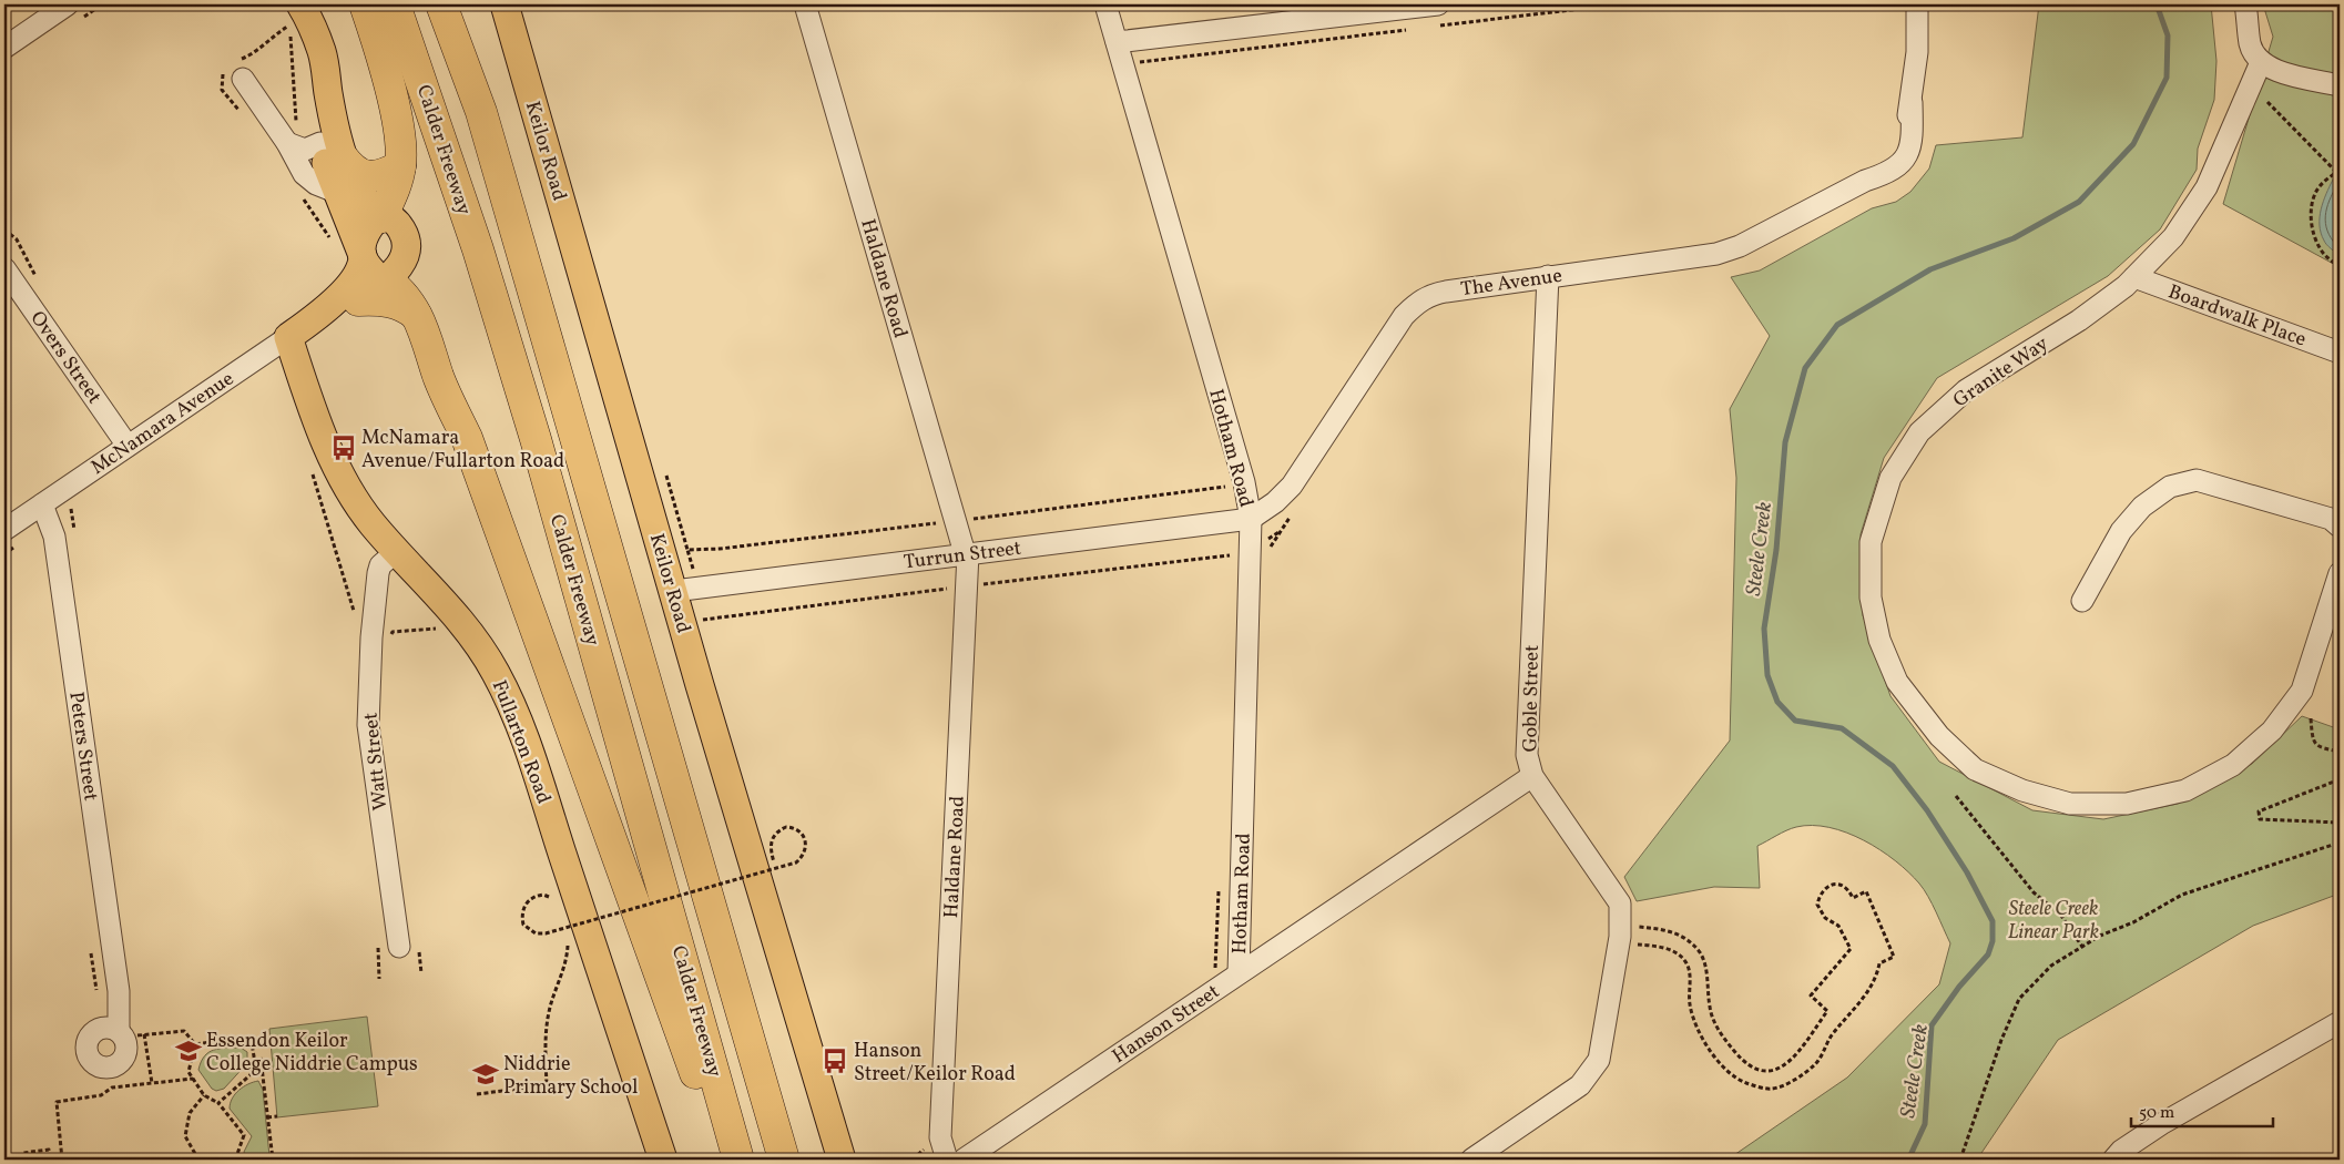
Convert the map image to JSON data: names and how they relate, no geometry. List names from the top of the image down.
{
  "streets": {
    "highway": ["Calder Freeway"],
    "main road": ["Keilor Road", "McNamara Avenue", "Fullarton Road"],
    "street": [
      "Haldane Road",
      "The Avenue",
      "Boardwalk Place",
      "Overs Street",
      "Granite Way",
      "Hotham Road",
      "Turrun Street",
      "Goble Street",
      "Peters Street",
      "Watt Street",
      "Hanson Street"
    ]
  },
  "crossings": [
    ["Keilor Road", "Turrun Street"],
    ["Haldane Road", "Turrun Street"],
    ["The Avenue", "Hotham Road"],
    ["The Avenue", "Turrun Street"],
    ["The Avenue", "Goble Street"],
    ["Boardwalk Place", "Granite Way"],
    ["Overs Street", "McNamara Avenue"],
    ["McNamara Avenue", "Fullarton Road"],
    ["McNamara Avenue", "Peters Street"],
    ["Hotham Road", "Turrun Street"],
    ["Hotham Road", "Hanson Street"],
    ["Goble Street", "Hanson Street"],
    ["Fullarton Road", "Watt Street"]
  ],
  "water": ["Steele Creek"],
  "parks": ["Steele Creek Linear Park"],
  "places": {
    "bus stop": ["McNamara Avenue/Fullarton Road", "Hanson Street/Keilor Road"],
    "school or university": ["Essendon Keilor College Niddrie Campus", "Niddrie Primary School"]
  },
  "scale_bar": "50 m"
}
